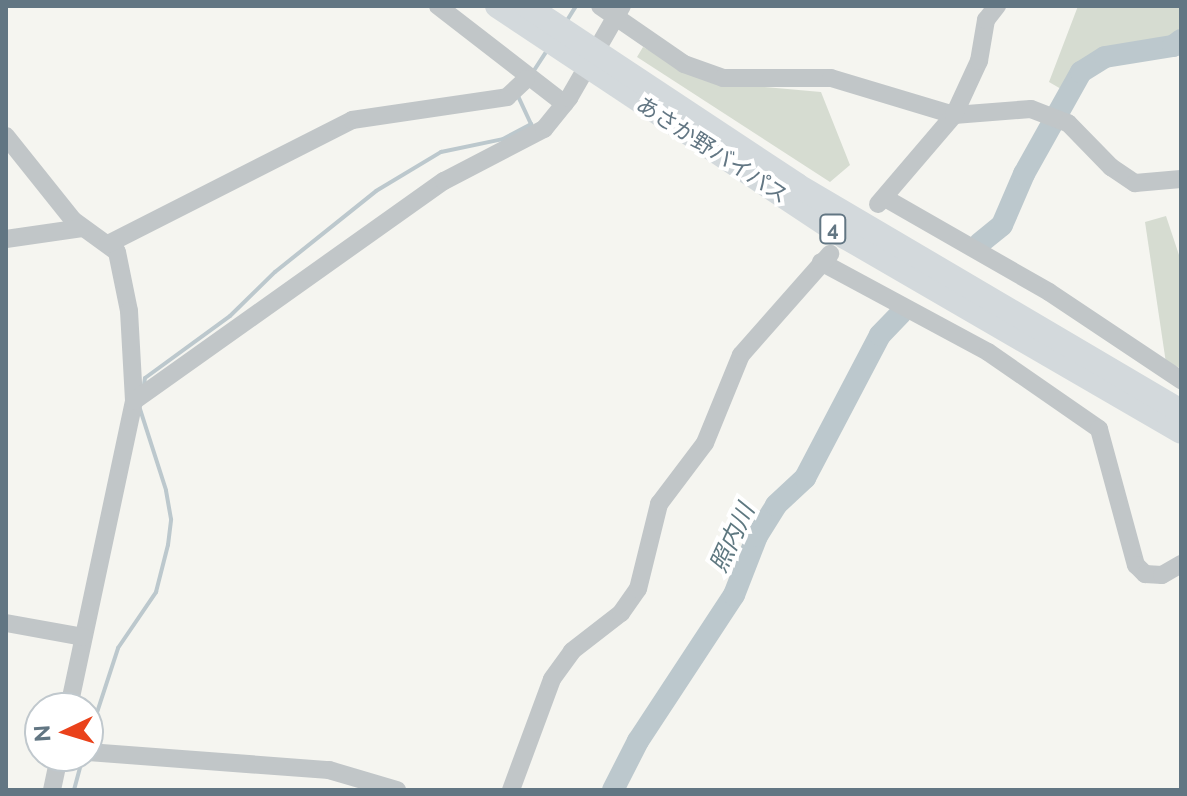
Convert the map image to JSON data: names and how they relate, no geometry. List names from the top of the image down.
{
  "streets": {
    "highway": ["あさか野バイパス", "4"]
  },
  "water": ["照内川"],
  "north": "left"
}
